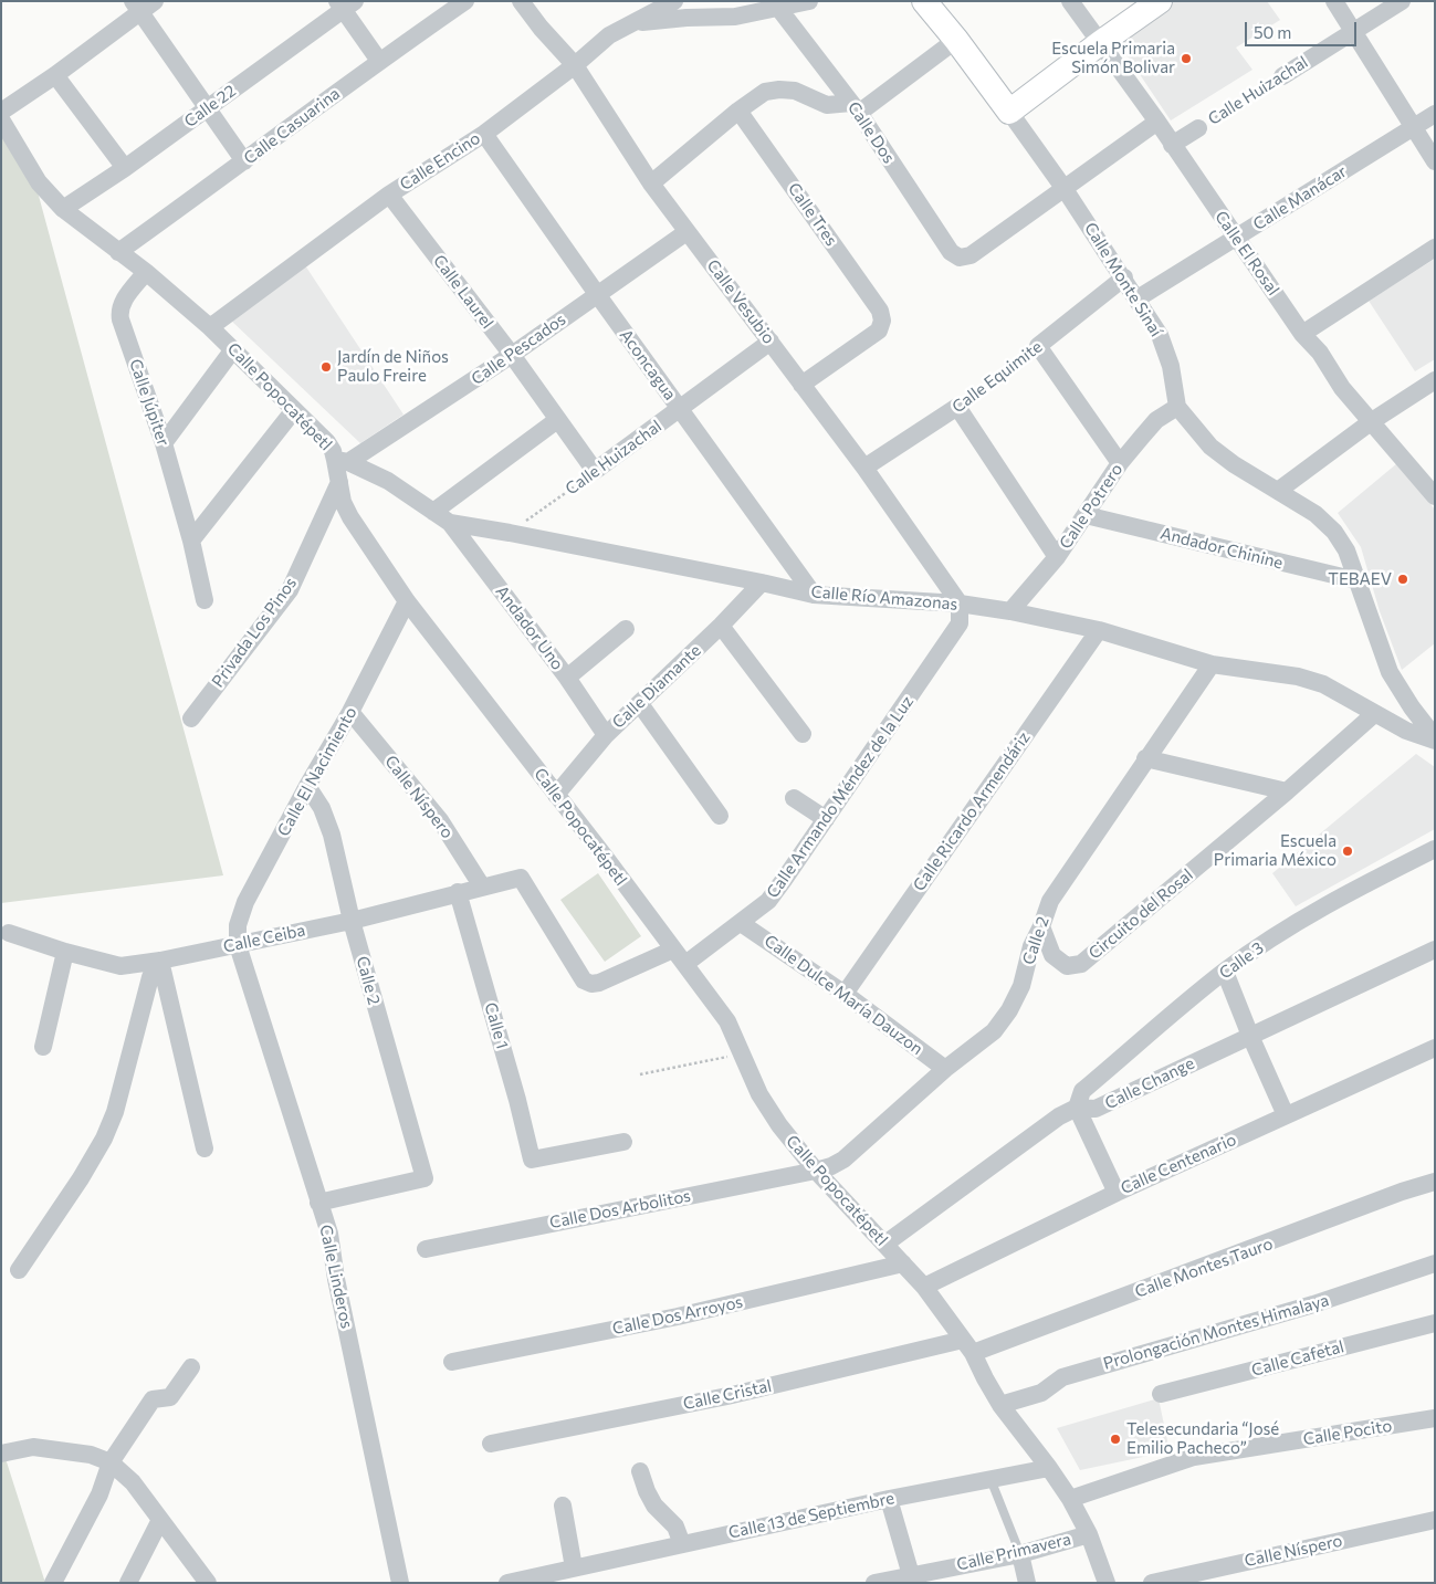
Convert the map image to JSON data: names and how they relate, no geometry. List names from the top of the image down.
{
  "streets": {
    "main road": ["Calle Monte Sinaí"],
    "street": [
      "Calle Huizachal",
      "Calle 22",
      "Calle Casuarina",
      "Calle Dos",
      "Calle Encino",
      "Calle Manácar",
      "Calle Tres",
      "Calle El Rosal",
      "Calle Laurel",
      "Calle Vesubio",
      "Calle Pescados",
      "Aconcagua",
      "Calle Equimite",
      "Calle Popocatépetl",
      "Calle Júpiter",
      "Calle Potrero",
      "Andador Chinine",
      "Calle Río Amazonas",
      "Andador Uno",
      "Privada Los Pinos",
      "Calle Diamante",
      "Calle El Nacimiento",
      "Calle Níspero",
      "Calle Armando Méndez de la Luz",
      "Calle Ricardo Armendáriz",
      "Circuito del Rosal",
      "Calle Ceiba",
      "Calle 2",
      "Calle 3",
      "Calle Dulce María Dauzon",
      "Calle 1",
      "Calle Change",
      "Calle Centenario",
      "Calle Dos Arbolitos",
      "Calle Montes Tauro",
      "Calle Linderos",
      "Calle Dos Arroyos",
      "Prolongación Montes Himalaya",
      "Calle Cafetal",
      "Calle Cristal",
      "Calle Pocito",
      "Calle 13 de Septiembre",
      "Calle Primavera"
    ]
  },
  "crossings": [
    ["Calle Huizachal", "Calle El Rosal"],
    ["Calle Huizachal", "Calle Laurel"],
    ["Calle Huizachal", "Calle Vesubio"],
    ["Calle Huizachal", "Aconcagua"],
    ["Calle Huizachal", "Calle Río Amazonas"],
    ["Calle 22", "Calle Popocatépetl"],
    ["Calle Casuarina", "Calle Popocatépetl"],
    ["Calle Dos", "Calle Monte Sinaí"],
    ["Calle Encino", "Calle Laurel"],
    ["Calle Encino", "Calle Vesubio"],
    ["Calle Encino", "Aconcagua"],
    ["Calle Encino", "Calle Popocatépetl"],
    ["Calle Manácar", "Calle El Rosal"],
    ["Calle Manácar", "Calle Monte Sinaí"],
    ["Calle Tres", "Calle Vesubio"],
    ["Calle Monte Sinaí", "Calle Equimite"],
    ["Calle Monte Sinaí", "Calle Potrero"],
    ["Calle Laurel", "Calle Pescados"],
    ["Calle Vesubio", "Calle Pescados"],
    ["Calle Vesubio", "Calle Equimite"],
    ["Calle Vesubio", "Calle Río Amazonas"],
    ["Calle Vesubio", "Calle Armando Méndez de la Luz"],
    ["Calle Pescados", "Aconcagua"],
    ["Calle Pescados", "Calle Popocatépetl"],
    ["Calle Pescados", "Calle Río Amazonas"],
    ["Aconcagua", "Calle Río Amazonas"],
    ["Calle Popocatépetl", "Calle Júpiter"],
    ["Calle Popocatépetl", "Calle Río Amazonas"],
    ["Calle Popocatépetl", "Privada Los Pinos"],
    ["Calle Popocatépetl", "Calle Diamante"],
    ["Calle Popocatépetl", "Calle El Nacimiento"],
    ["Calle Popocatépetl", "Calle Armando Méndez de la Luz"],
    ["Calle Popocatépetl", "Calle Ceiba"],
    ["Calle Popocatépetl", "Calle 2"],
    ["Calle Popocatépetl", "Calle Change"],
    ["Calle Popocatépetl", "Calle Centenario"],
    ["Calle Popocatépetl", "Calle Dos Arbolitos"],
    ["Calle Popocatépetl", "Calle Montes Tauro"],
    ["Calle Popocatépetl", "Calle Dos Arroyos"],
    ["Calle Popocatépetl", "Prolongación Montes Himalaya"],
    ["Calle Popocatépetl", "Calle Cristal"],
    ["Calle Popocatépetl", "Calle Pocito"],
    ["Calle Popocatépetl", "Calle 13 de Septiembre"],
    ["Calle Popocatépetl", "Calle Primavera"],
    ["Calle Potrero", "Andador Chinine"],
    ["Calle Potrero", "Calle Río Amazonas"],
    ["Calle Río Amazonas", "Andador Uno"],
    ["Calle Río Amazonas", "Calle Diamante"],
    ["Calle Río Amazonas", "Calle Armando Méndez de la Luz"],
    ["Calle Río Amazonas", "Calle Ricardo Armendáriz"],
    ["Calle Río Amazonas", "Circuito del Rosal"],
    ["Calle Río Amazonas", "Calle 2"],
    ["Andador Uno", "Calle Diamante"],
    ["Calle El Nacimiento", "Calle Níspero"],
    ["Calle El Nacimiento", "Calle Ceiba"],
    ["Calle El Nacimiento", "Calle 2"],
    ["Calle El Nacimiento", "Calle Linderos"],
    ["Calle Níspero", "Calle Ceiba"],
    ["Calle Armando Méndez de la Luz", "Calle Dulce María Dauzon"],
    ["Calle Ricardo Armendáriz", "Calle Dulce María Dauzon"],
    ["Circuito del Rosal", "Calle 2"],
    ["Calle Ceiba", "Calle 2"],
    ["Calle Ceiba", "Calle 1"],
    ["Calle Ceiba", "Calle Linderos"],
    ["Calle 2", "Calle Dulce María Dauzon"],
    ["Calle 2", "Calle Dos Arbolitos"],
    ["Calle 2", "Calle Linderos"],
    ["Calle 3", "Calle Change"],
    ["Calle Montes Tauro", "Calle Cristal"]
  ],
  "places": [
    "Escuela Primaria Simón Bolivar",
    "Jardín de Niños Paulo Freire",
    "TEBAEV",
    "Escuela Primaria México",
    "Telesecundaria “José Emilio Pacheco”"
  ],
  "scale_bar": "50 m"
}
